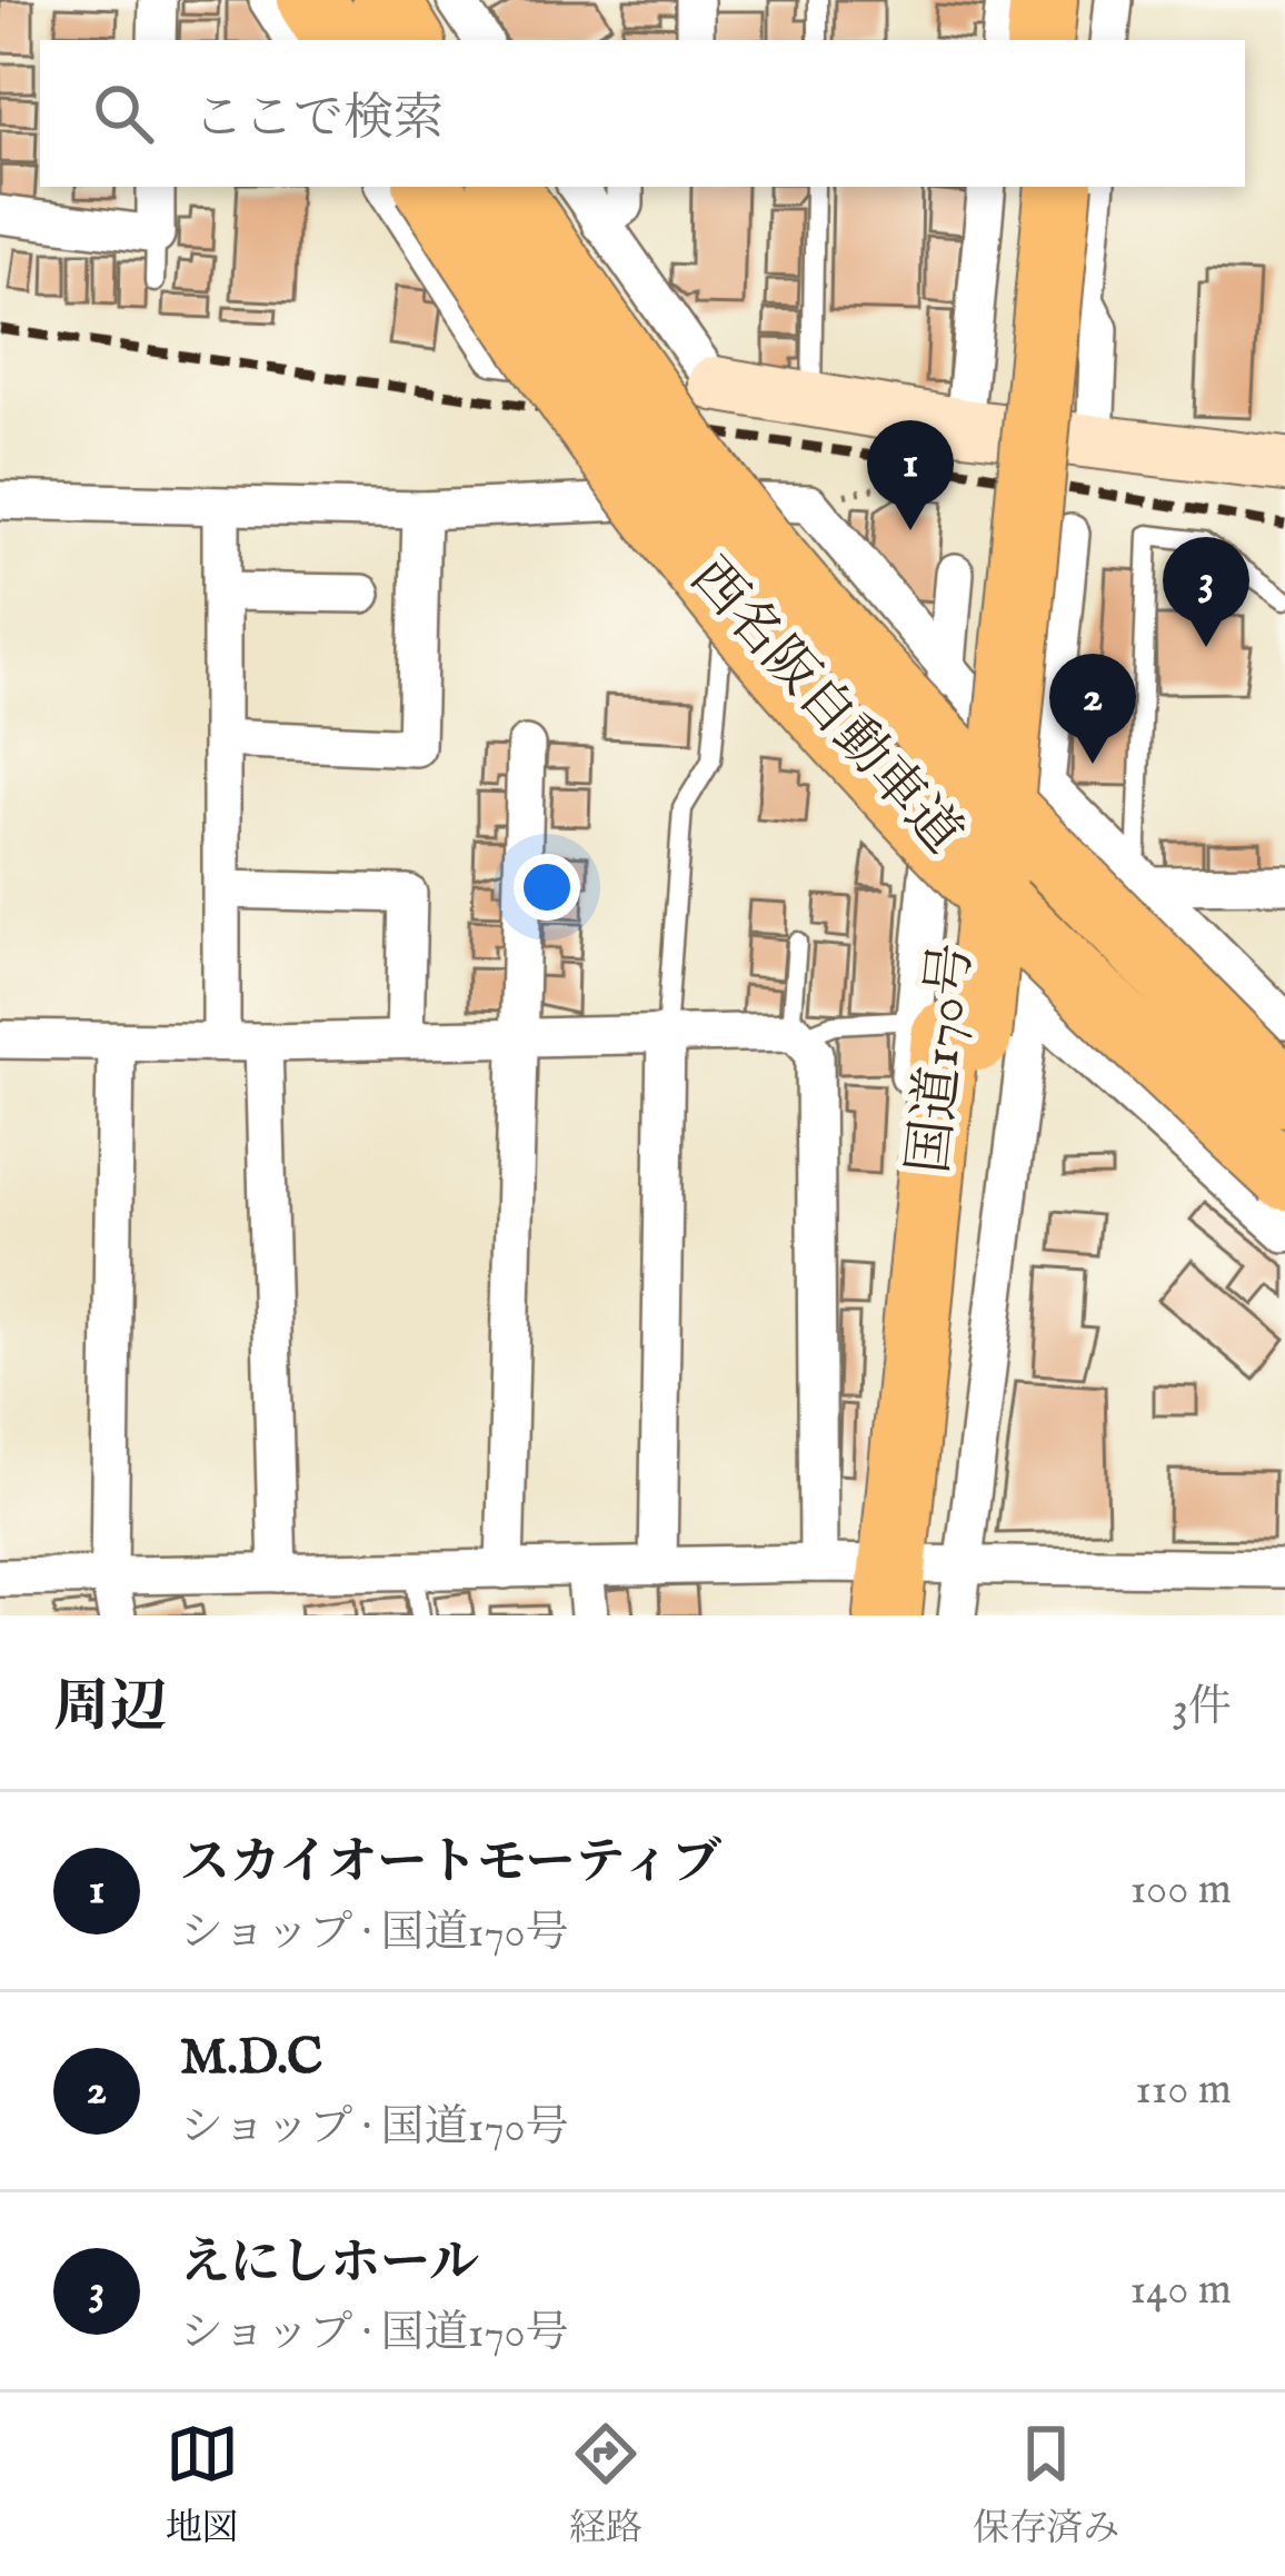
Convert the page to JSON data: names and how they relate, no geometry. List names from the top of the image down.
{
  "streets": {
    "highway": ["西名阪自動車道", "国道170号"]
  },
  "page": {
    "search": "ここで検索",
    "pins": ["1", "3", "2"],
    "heading": ["周辺", "3件"],
    "list": [
      {
        "mark": "1",
        "name": "スカイオートモーティブ",
        "note": "ショップ · 国道170号",
        "value": "100 m"
      },
      {
        "mark": "2",
        "name": "M.D.C",
        "note": "ショップ · 国道170号",
        "value": "110 m"
      },
      {
        "mark": "3",
        "name": "えにしホール",
        "note": "ショップ · 国道170号",
        "value": "140 m"
      }
    ],
    "nav": ["地図", "経路", "保存済み"]
  }
}
